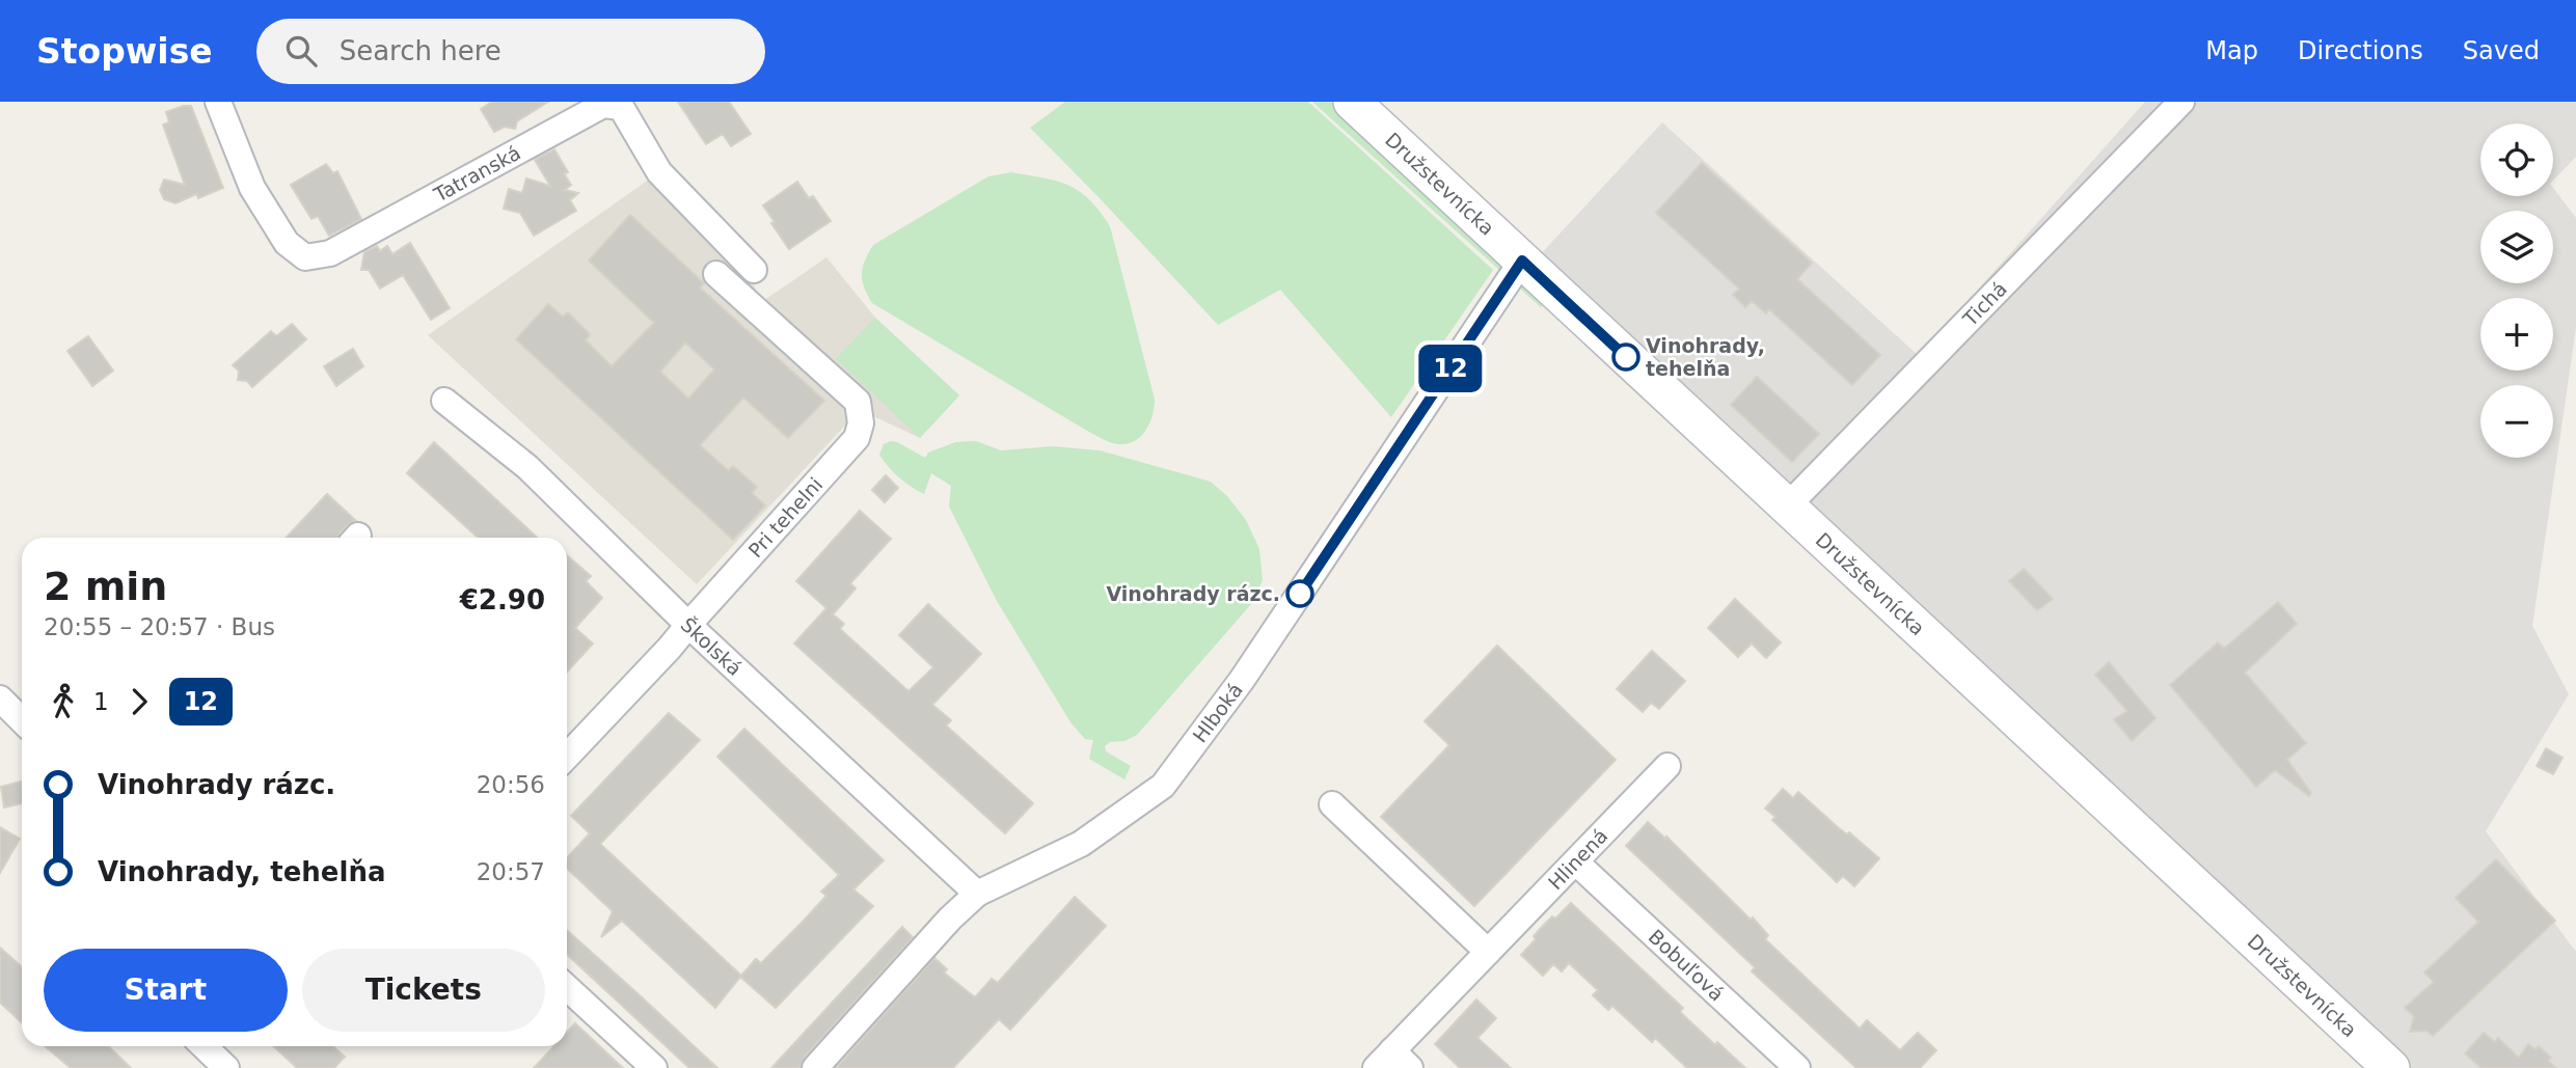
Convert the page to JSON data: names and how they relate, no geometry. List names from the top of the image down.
{
  "streets": {
    "main road": ["Družstevnícka"],
    "street": [
      "Tatranská",
      "Tichá",
      "Pri tehelni",
      "Školská",
      "Hlboká",
      "Hlinená",
      "Bobuľová"
    ]
  },
  "crossings": [
    ["Družstevnícka", "Tichá"],
    ["Družstevnícka", "Hlboká"],
    ["Pri tehelni", "Školská"],
    ["Školská", "Hlboká"],
    ["Hlinená", "Bobuľová"]
  ],
  "places": ["Vinohrady, tehelňa", "Vinohrady rázc."],
  "lines": ["bus line 12"],
  "page": {
    "header": "Stopwise",
    "search": "Search here",
    "nav": ["Map", "Directions", "Saved"],
    "on_map": "12",
    "map_buttons": ["+", "−"],
    "heading": ["2 min", "20:55 – 20:57 · Bus", "€2.90"],
    "legs": ["1", "12"],
    "list": [
      {
        "name": "Vinohrady rázc.",
        "value": "20:56"
      },
      {
        "name": "Vinohrady, tehelňa",
        "value": "20:57"
      }
    ],
    "buttons": ["Start", "Tickets"]
  }
}
